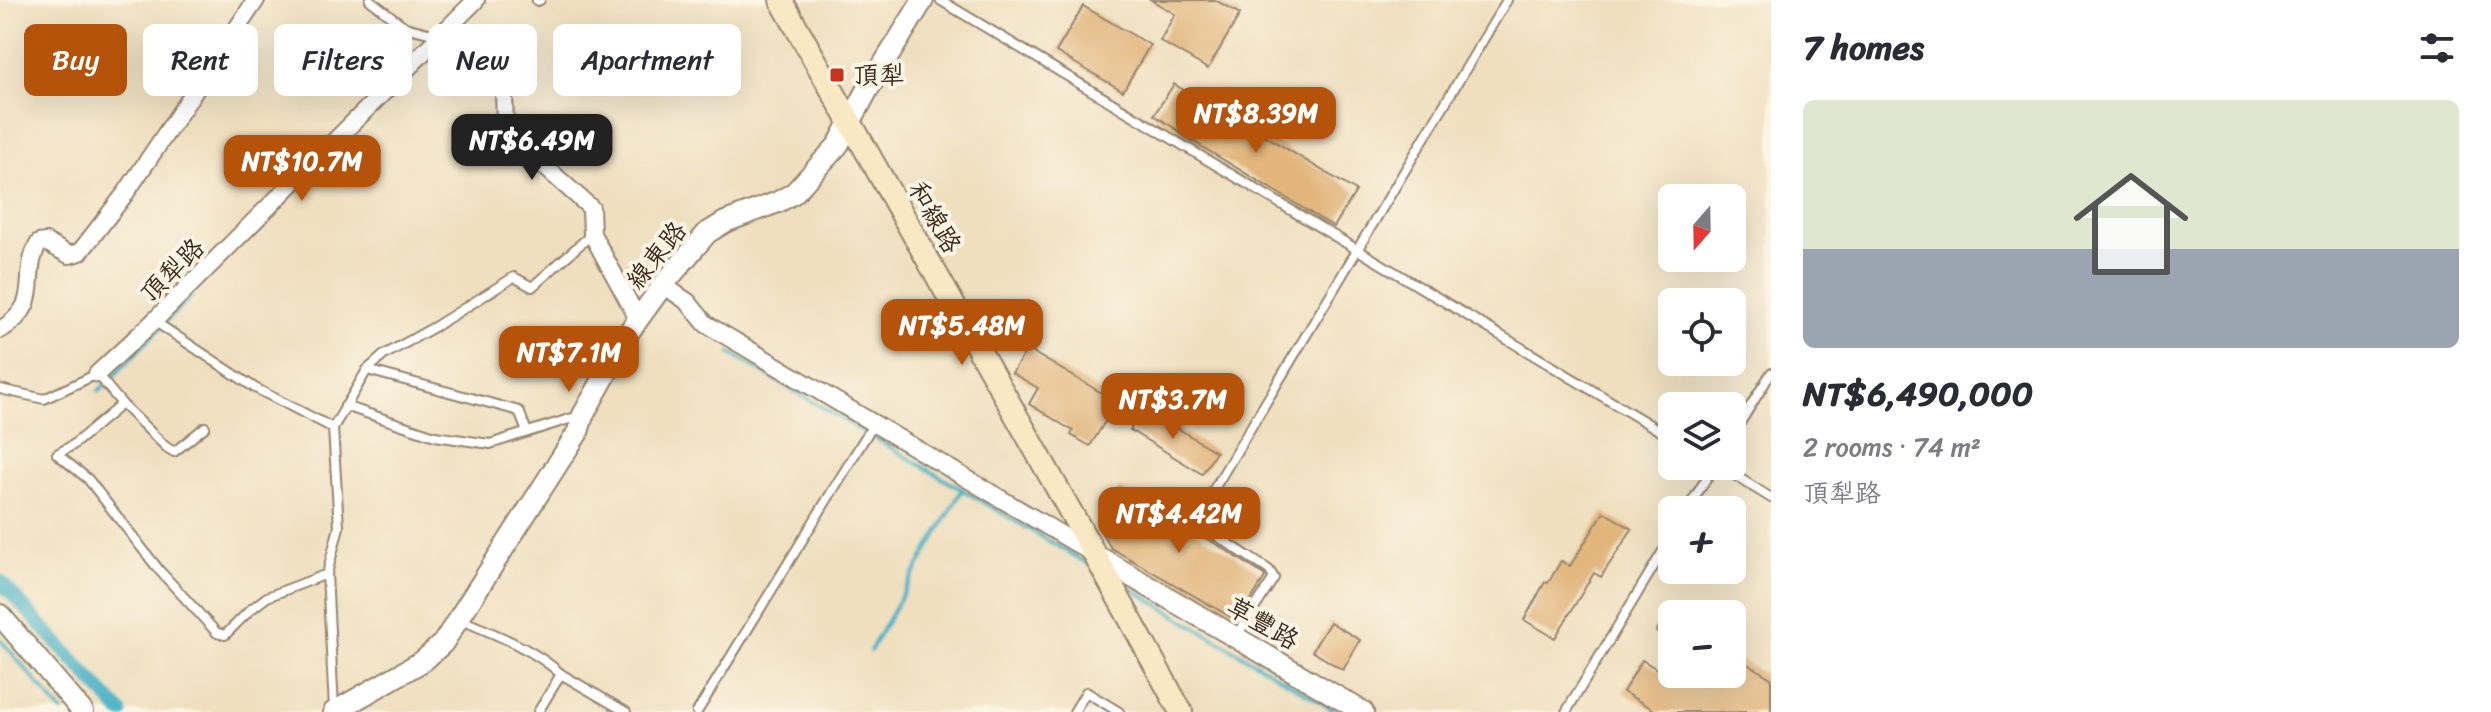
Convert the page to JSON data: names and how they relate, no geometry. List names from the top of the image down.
{
  "streets": {
    "main road": ["和線路"],
    "street": ["線東路", "頂犁路", "草豐路"]
  },
  "crossings": [
    ["和線路", "線東路"],
    ["和線路", "草豐路"]
  ],
  "places": {
    "transit": ["頂犁"]
  },
  "north": "bottom",
  "page": {
    "heading": "7 homes",
    "chip": [
      "Buy",
      "Rent",
      "Filters",
      "New",
      "Apartment"
    ],
    "price": [
      "NT$8.39M",
      "NT$6.49M",
      "NT$10.7M",
      "NT$5.48M",
      "NT$7.1M",
      "NT$3.7M",
      "NT$4.42M"
    ],
    "list": [
      {
        "name": "NT$6,490,000",
        "note": "2 rooms · 74 m² · 頂犁路"
      }
    ],
    "map_buttons": ["+", "−"]
  }
}
